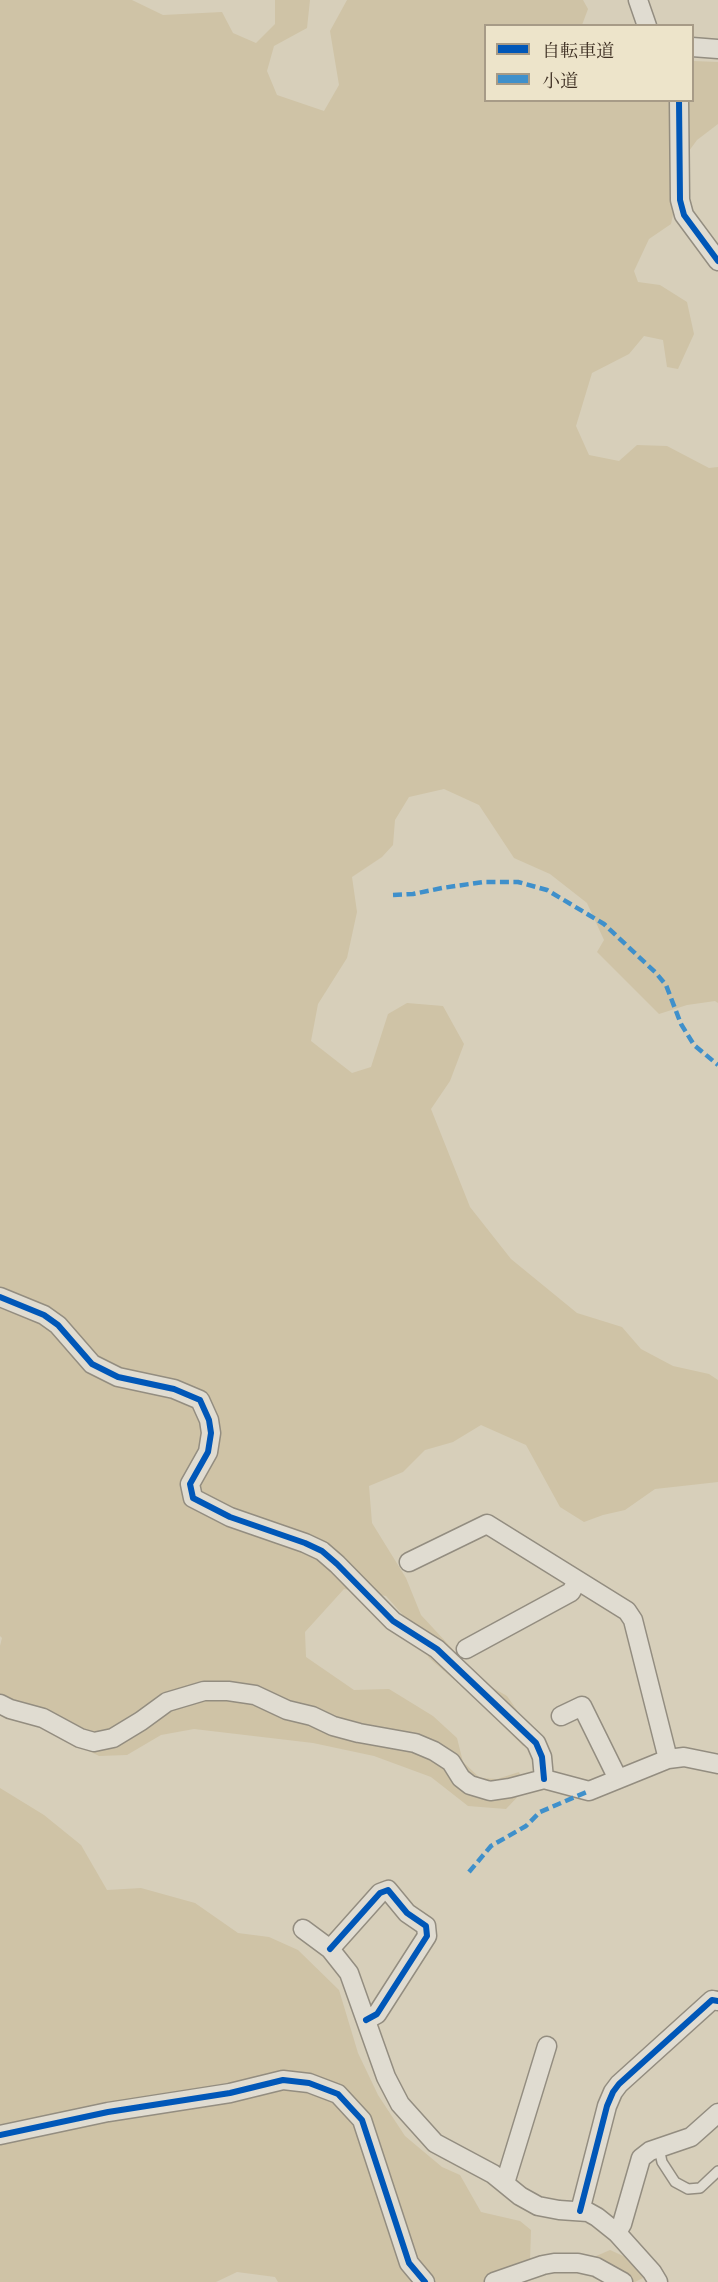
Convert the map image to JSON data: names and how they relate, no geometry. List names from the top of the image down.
{
  "legend": ["自転車道", "小道"]
}
